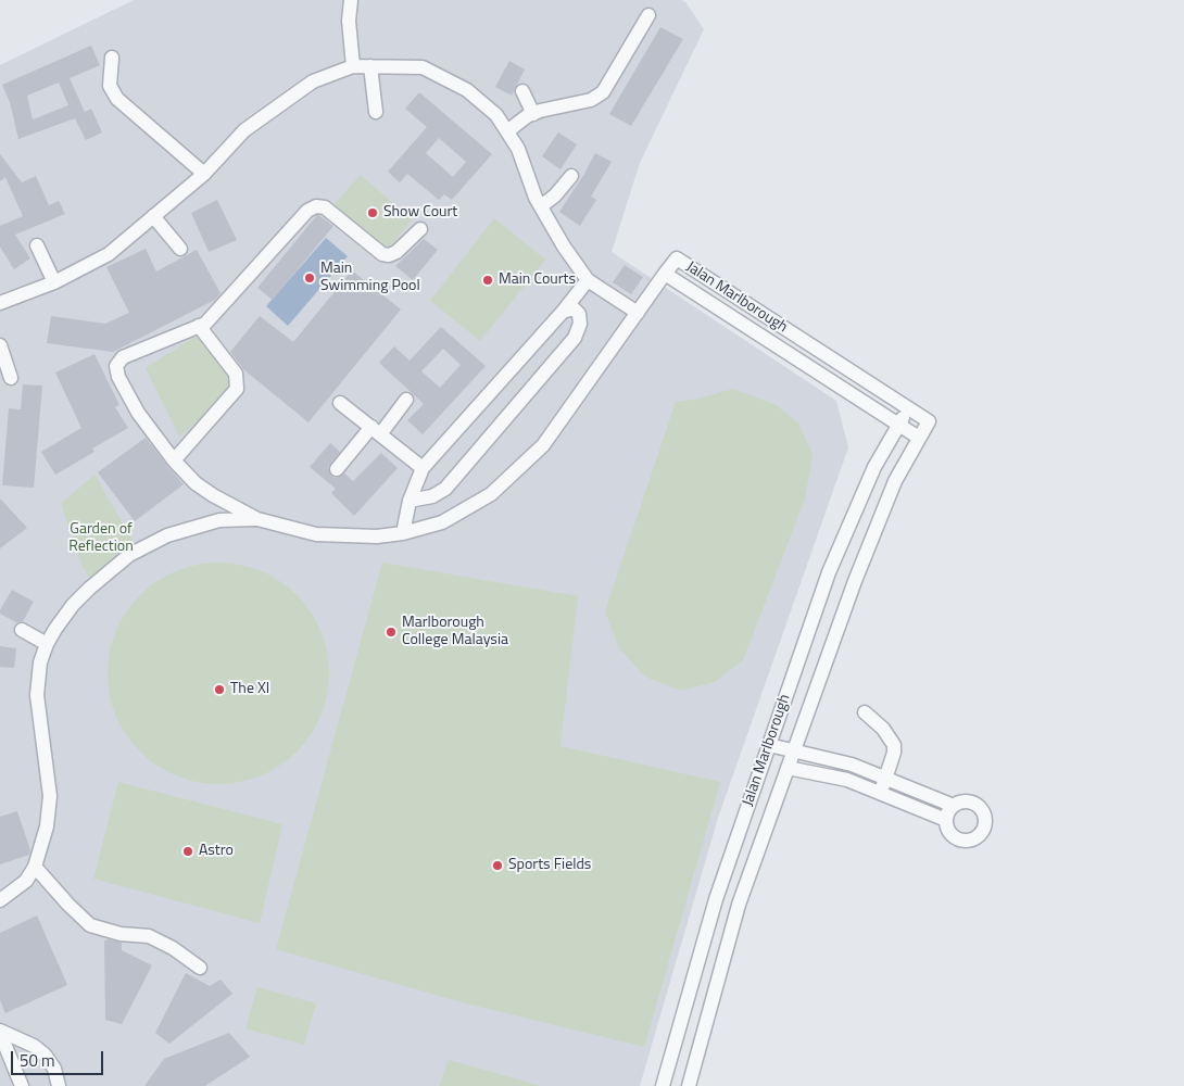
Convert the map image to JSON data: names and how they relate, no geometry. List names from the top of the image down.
{
  "streets": {
    "street": ["Jalan Marlborough"]
  },
  "parks": ["Garden of Reflection"],
  "places": [
    "Show Court",
    "Main Swimming Pool",
    "Main Courts",
    "Marlborough College Malaysia",
    "The XI",
    "Astro",
    "Sports Fields"
  ],
  "scale_bar": "50 m"
}
